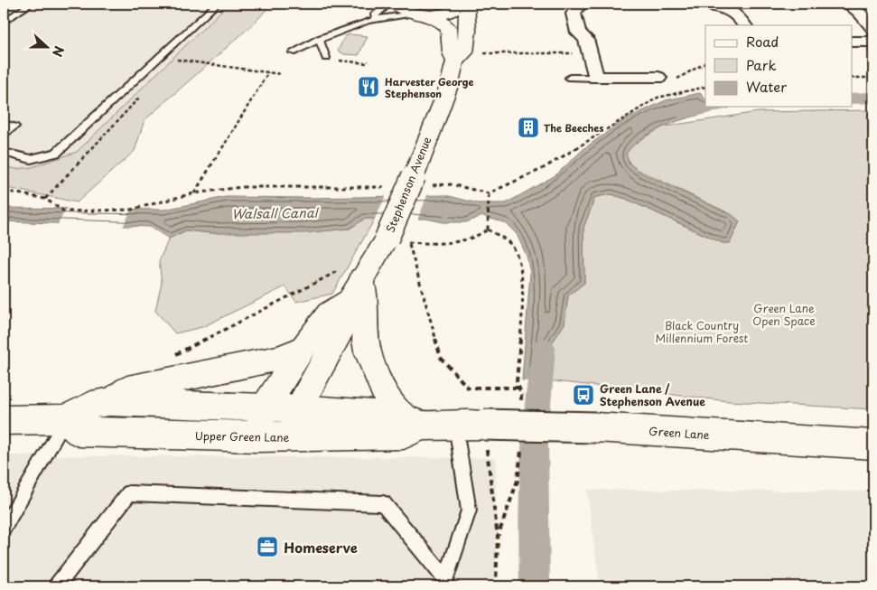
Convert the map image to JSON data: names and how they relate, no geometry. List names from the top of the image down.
{
  "streets": {
    "main road": ["Stephenson Avenue", "Green Lane", "Upper Green Lane"]
  },
  "crossings": [
    ["Stephenson Avenue", "Upper Green Lane"],
    ["Green Lane", "Upper Green Lane"]
  ],
  "water": ["Walsall Canal"],
  "parks": ["Green Lane Open Space", "Black Country Millennium Forest"],
  "places": {
    "restaurant": ["Harvester George Stephenson"],
    "building": ["The Beeches"],
    "bus stop": ["Green Lane / Stephenson Avenue"],
    "office": ["Homeserve"]
  },
  "legend": ["Road", "Park", "Water"],
  "north": "right"
}
